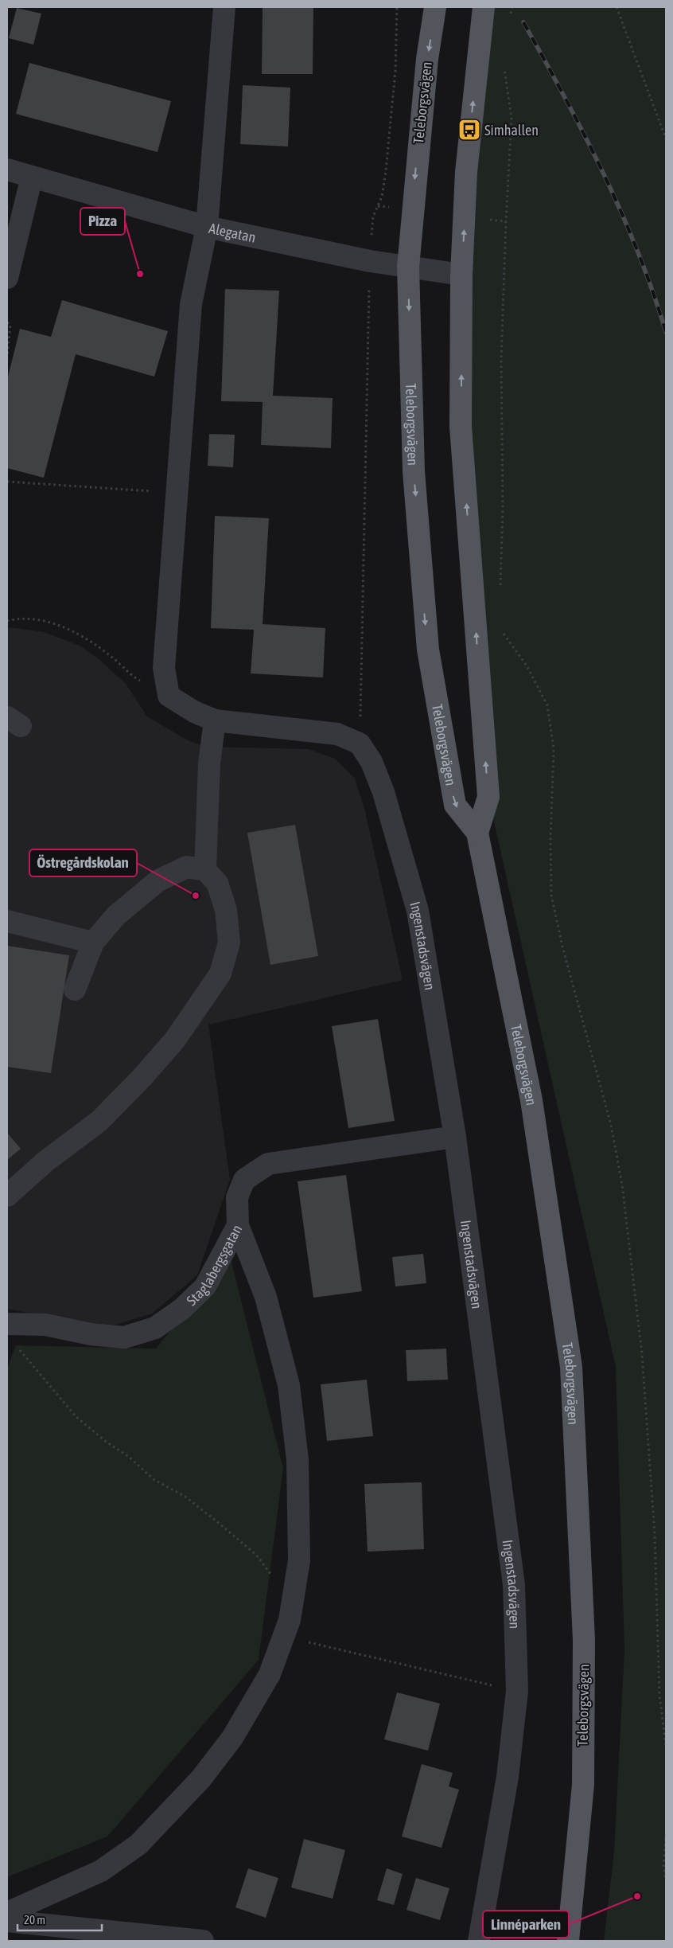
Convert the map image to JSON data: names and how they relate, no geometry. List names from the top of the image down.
{
  "streets": {
    "main road": ["Teleborgsvägen"],
    "street": ["Alegatan", "Ingenstadsvägen", "Staglabergsgatan"]
  },
  "crossings": [
    ["Teleborgsvägen", "Alegatan"],
    ["Ingenstadsvägen", "Staglabergsgatan"]
  ],
  "places": {
    "bus stop": ["Simhallen"],
    "other": ["Pizza", "Östregårdskolan", "Linnéparken"]
  },
  "scale_bar": "20 m"
}
